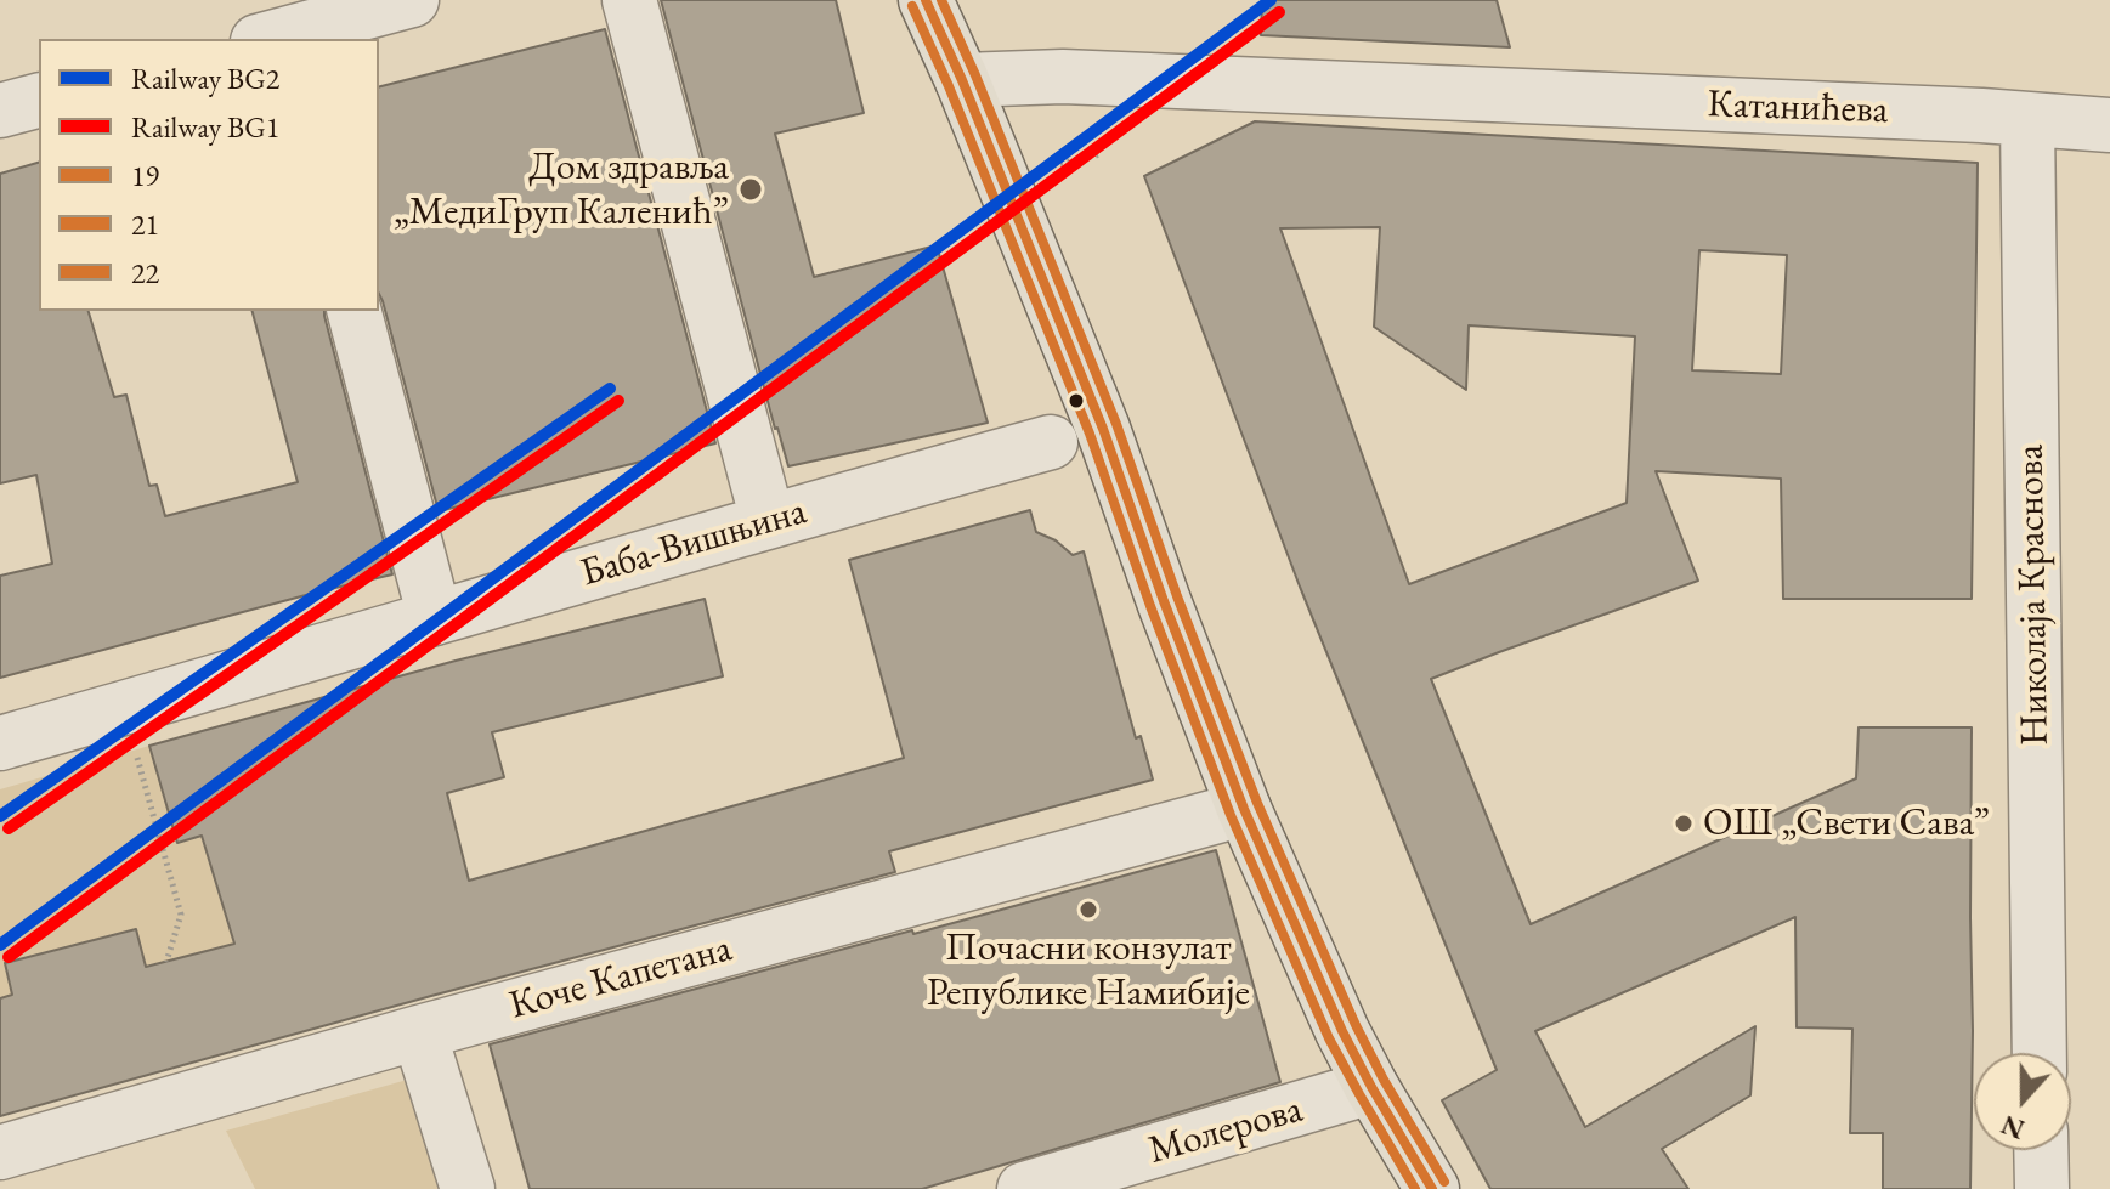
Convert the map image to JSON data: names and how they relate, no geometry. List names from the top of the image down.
{
  "streets": {
    "street": [
      "Катанићева",
      "Баба-Вишњина",
      "Николаја Краснова",
      "Коче Капетана",
      "Молерова"
    ]
  },
  "crossings": [
    ["Катанићева", "Николаја Краснова"]
  ],
  "places": ["Дом здравља „МедиГруп Каленић”", "ОШ „Свети Сава”", "Почасни конзулат Републике Намибије"],
  "lines": [
    "rail line BG2",
    "transit line 19",
    "transit line 22",
    "transit line 21",
    "rail line BG1"
  ],
  "legend": [
    "Railway BG2",
    "Railway BG1",
    "19",
    "21",
    "22"
  ],
  "north": "bottom"
}
